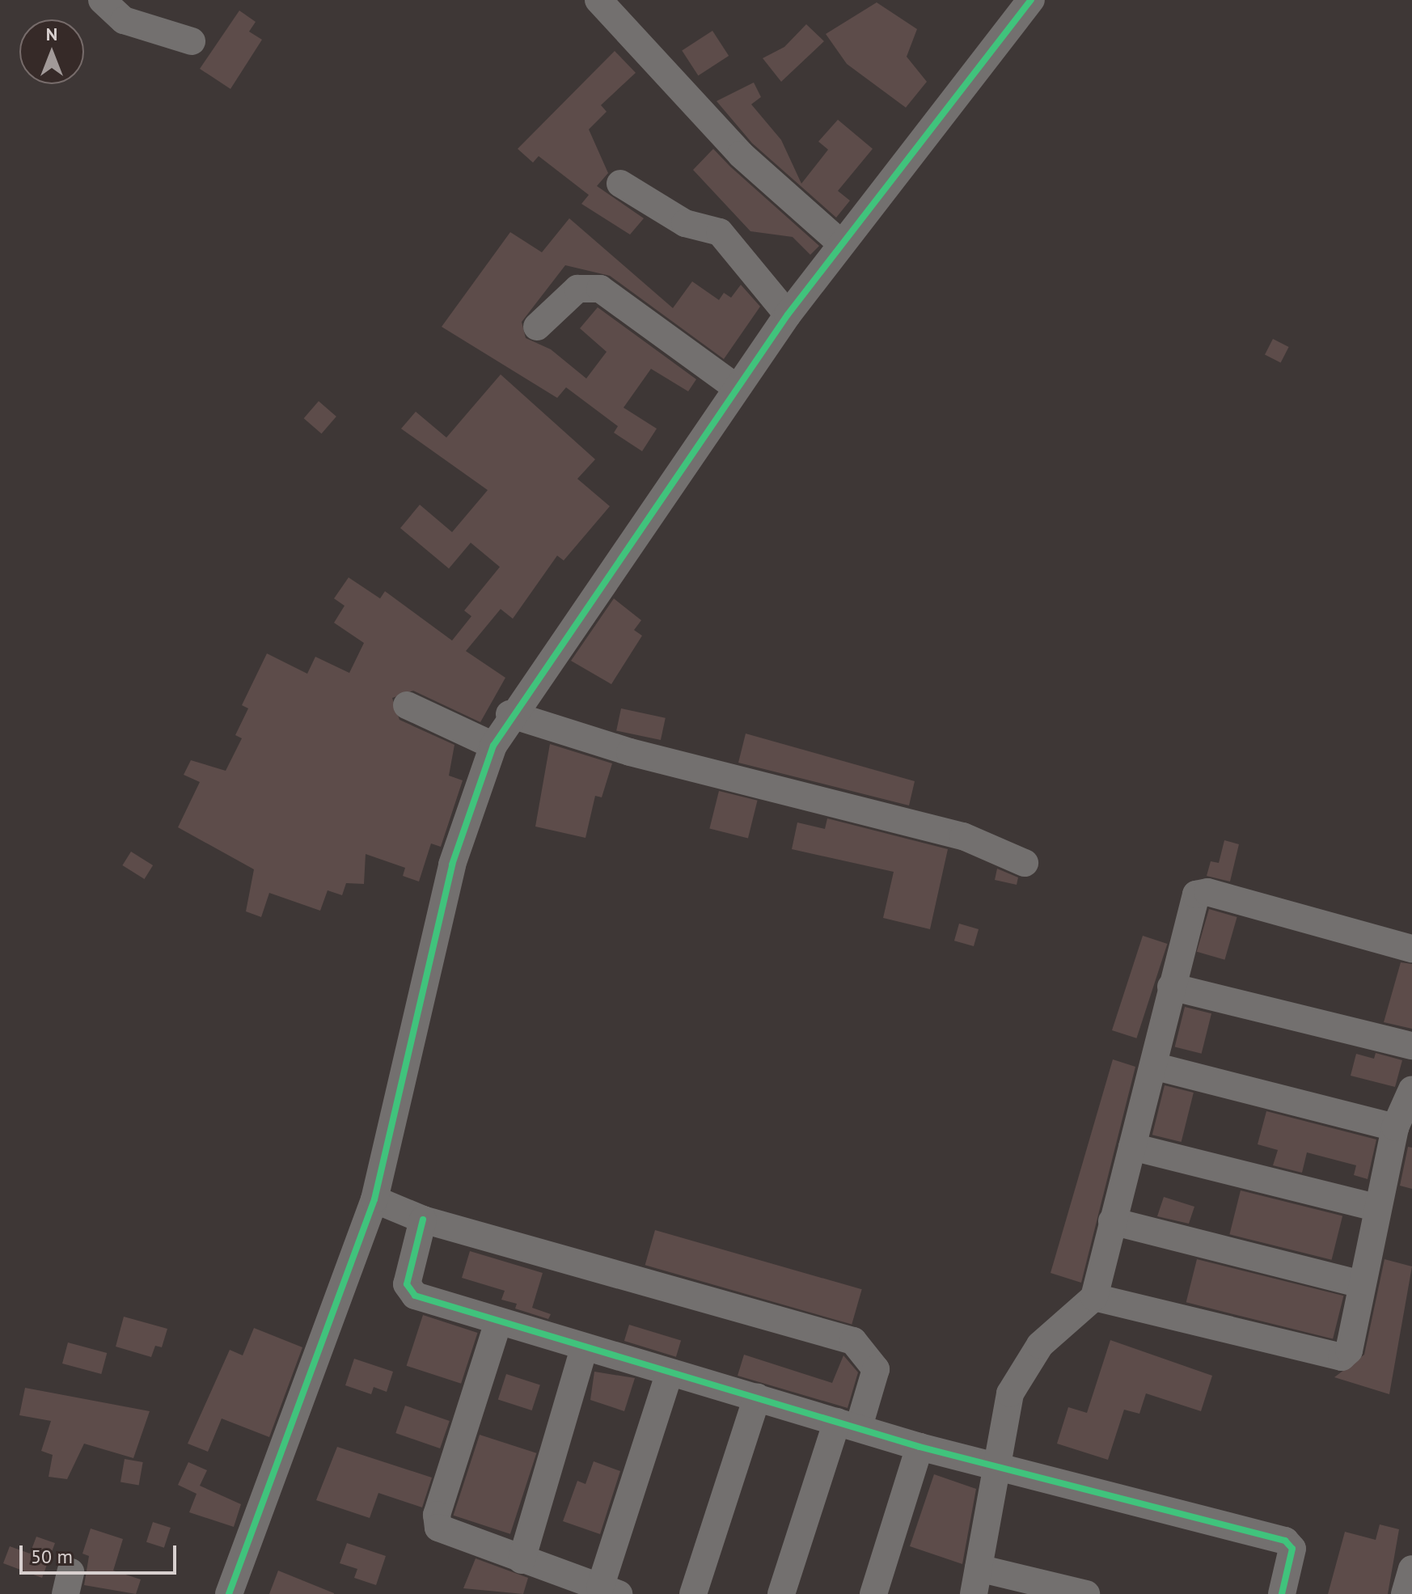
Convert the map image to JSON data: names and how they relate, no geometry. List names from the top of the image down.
{
  "scale_bar": "50 m",
  "north": "top"
}
